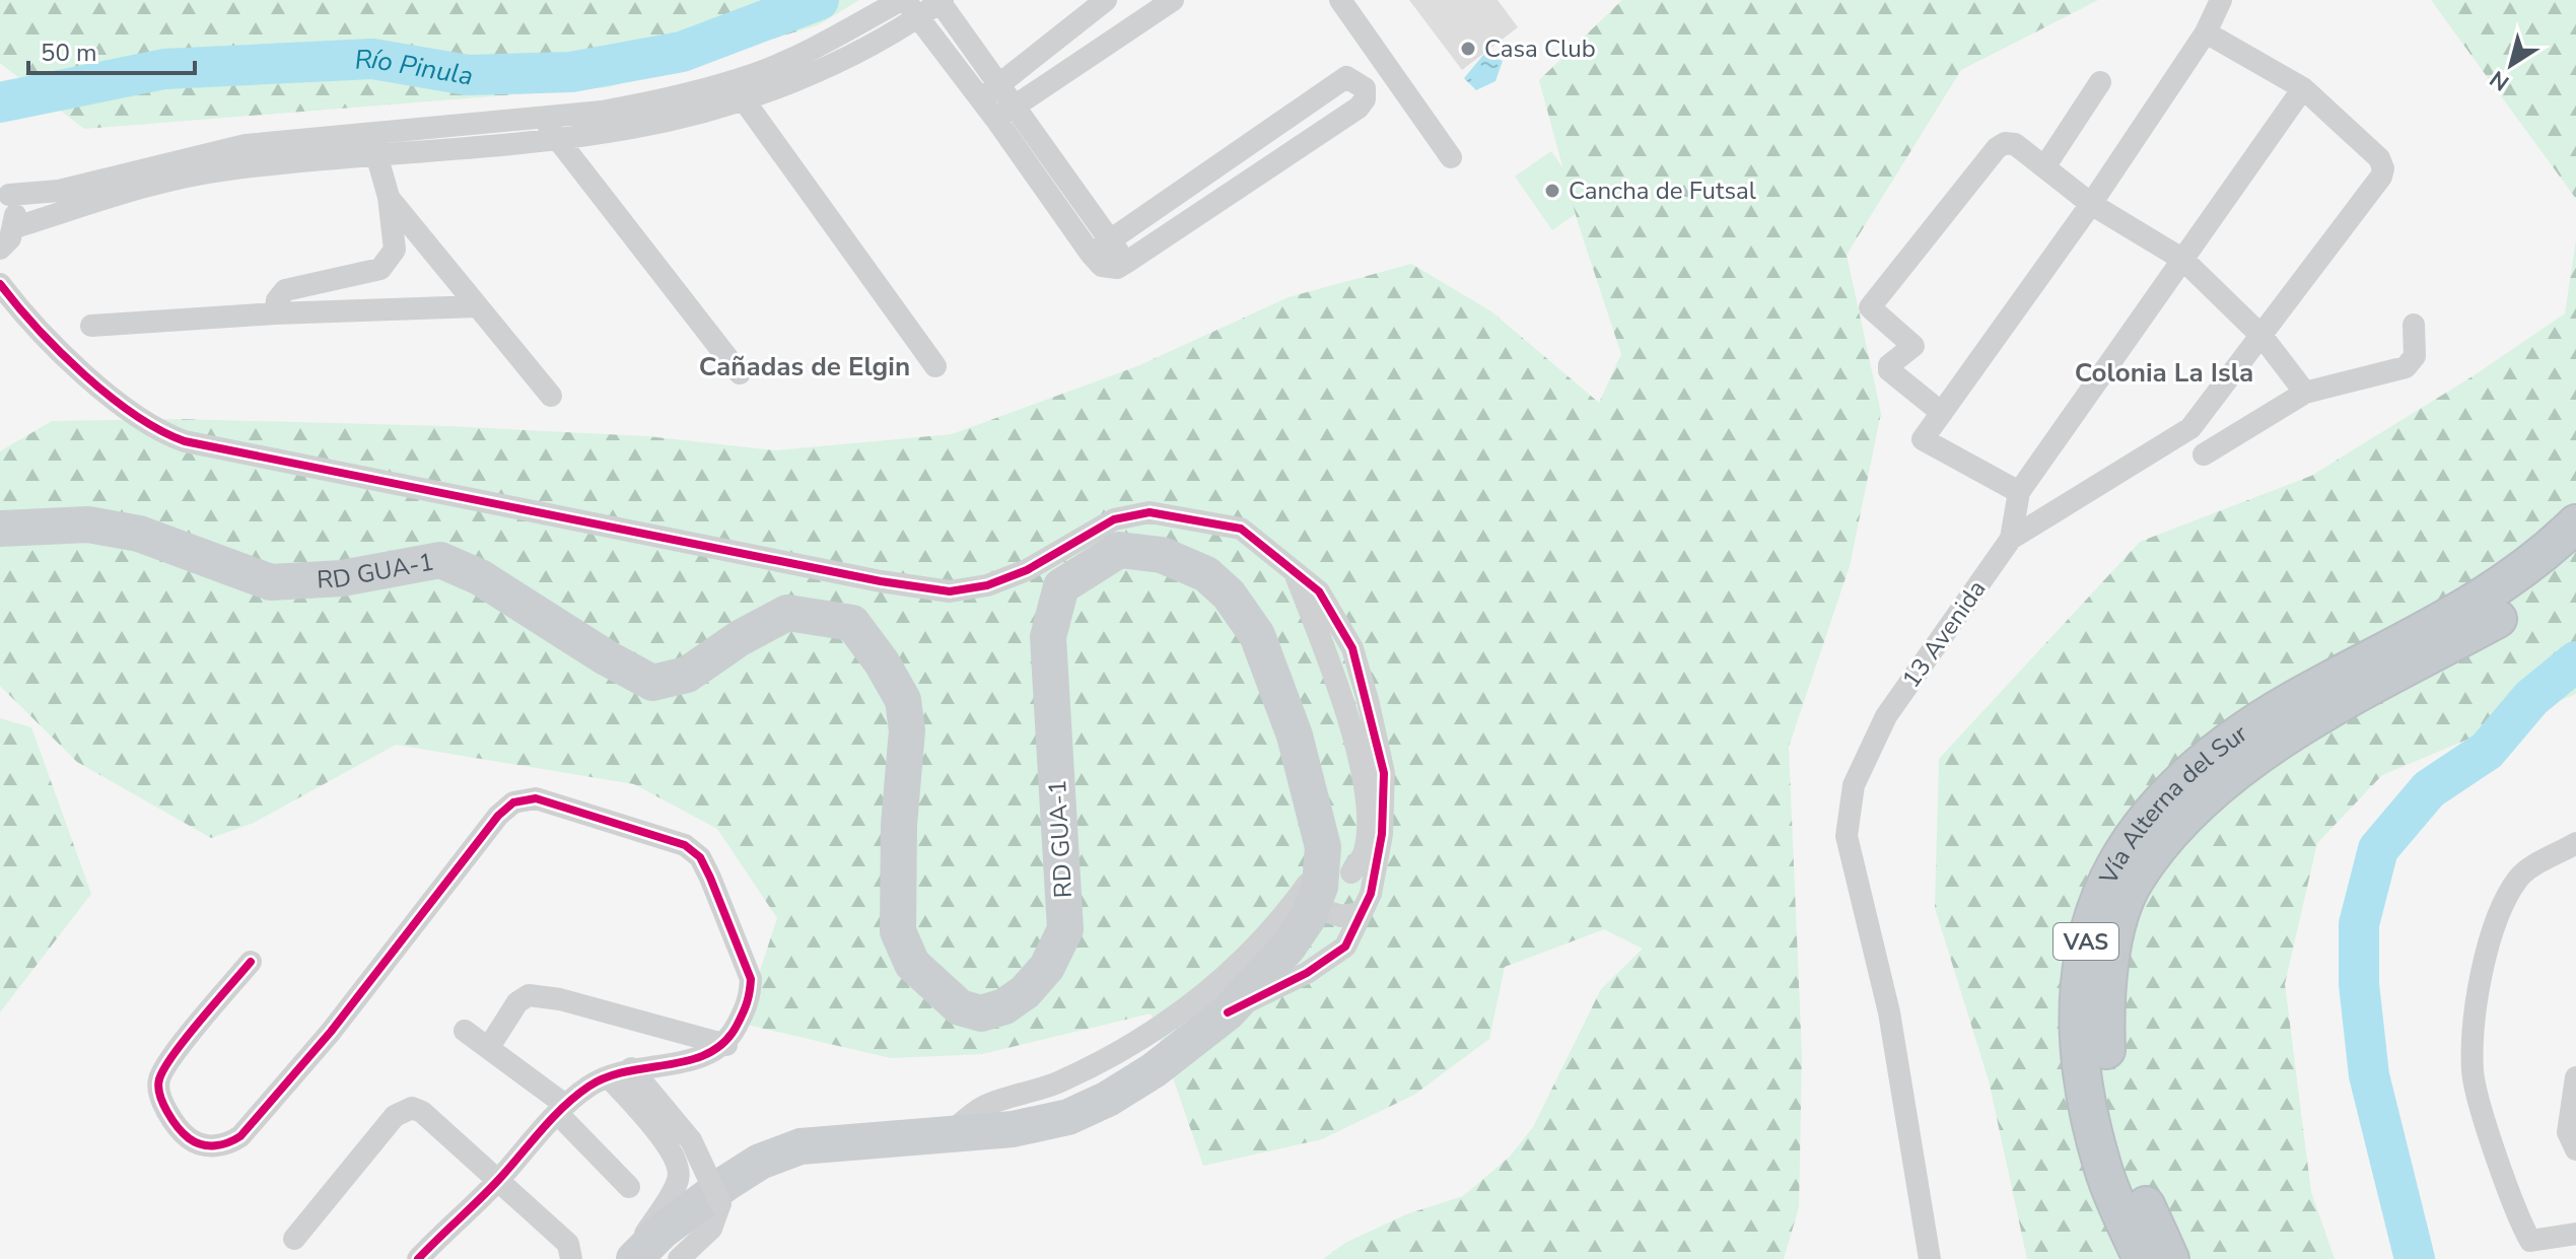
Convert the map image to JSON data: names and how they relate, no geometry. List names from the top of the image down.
{
  "streets": {
    "highway": ["Vía Alterna del Sur", "VAS"],
    "main road": ["RD GUA-1"],
    "street": ["13 Avenida"]
  },
  "districts": ["Cañadas de Elgin", "Colonia La Isla"],
  "water": ["Río Pinula"],
  "places": ["Casa Club", "Cancha de Futsal"],
  "scale_bar": "50 m",
  "north": "bottom left"
}
